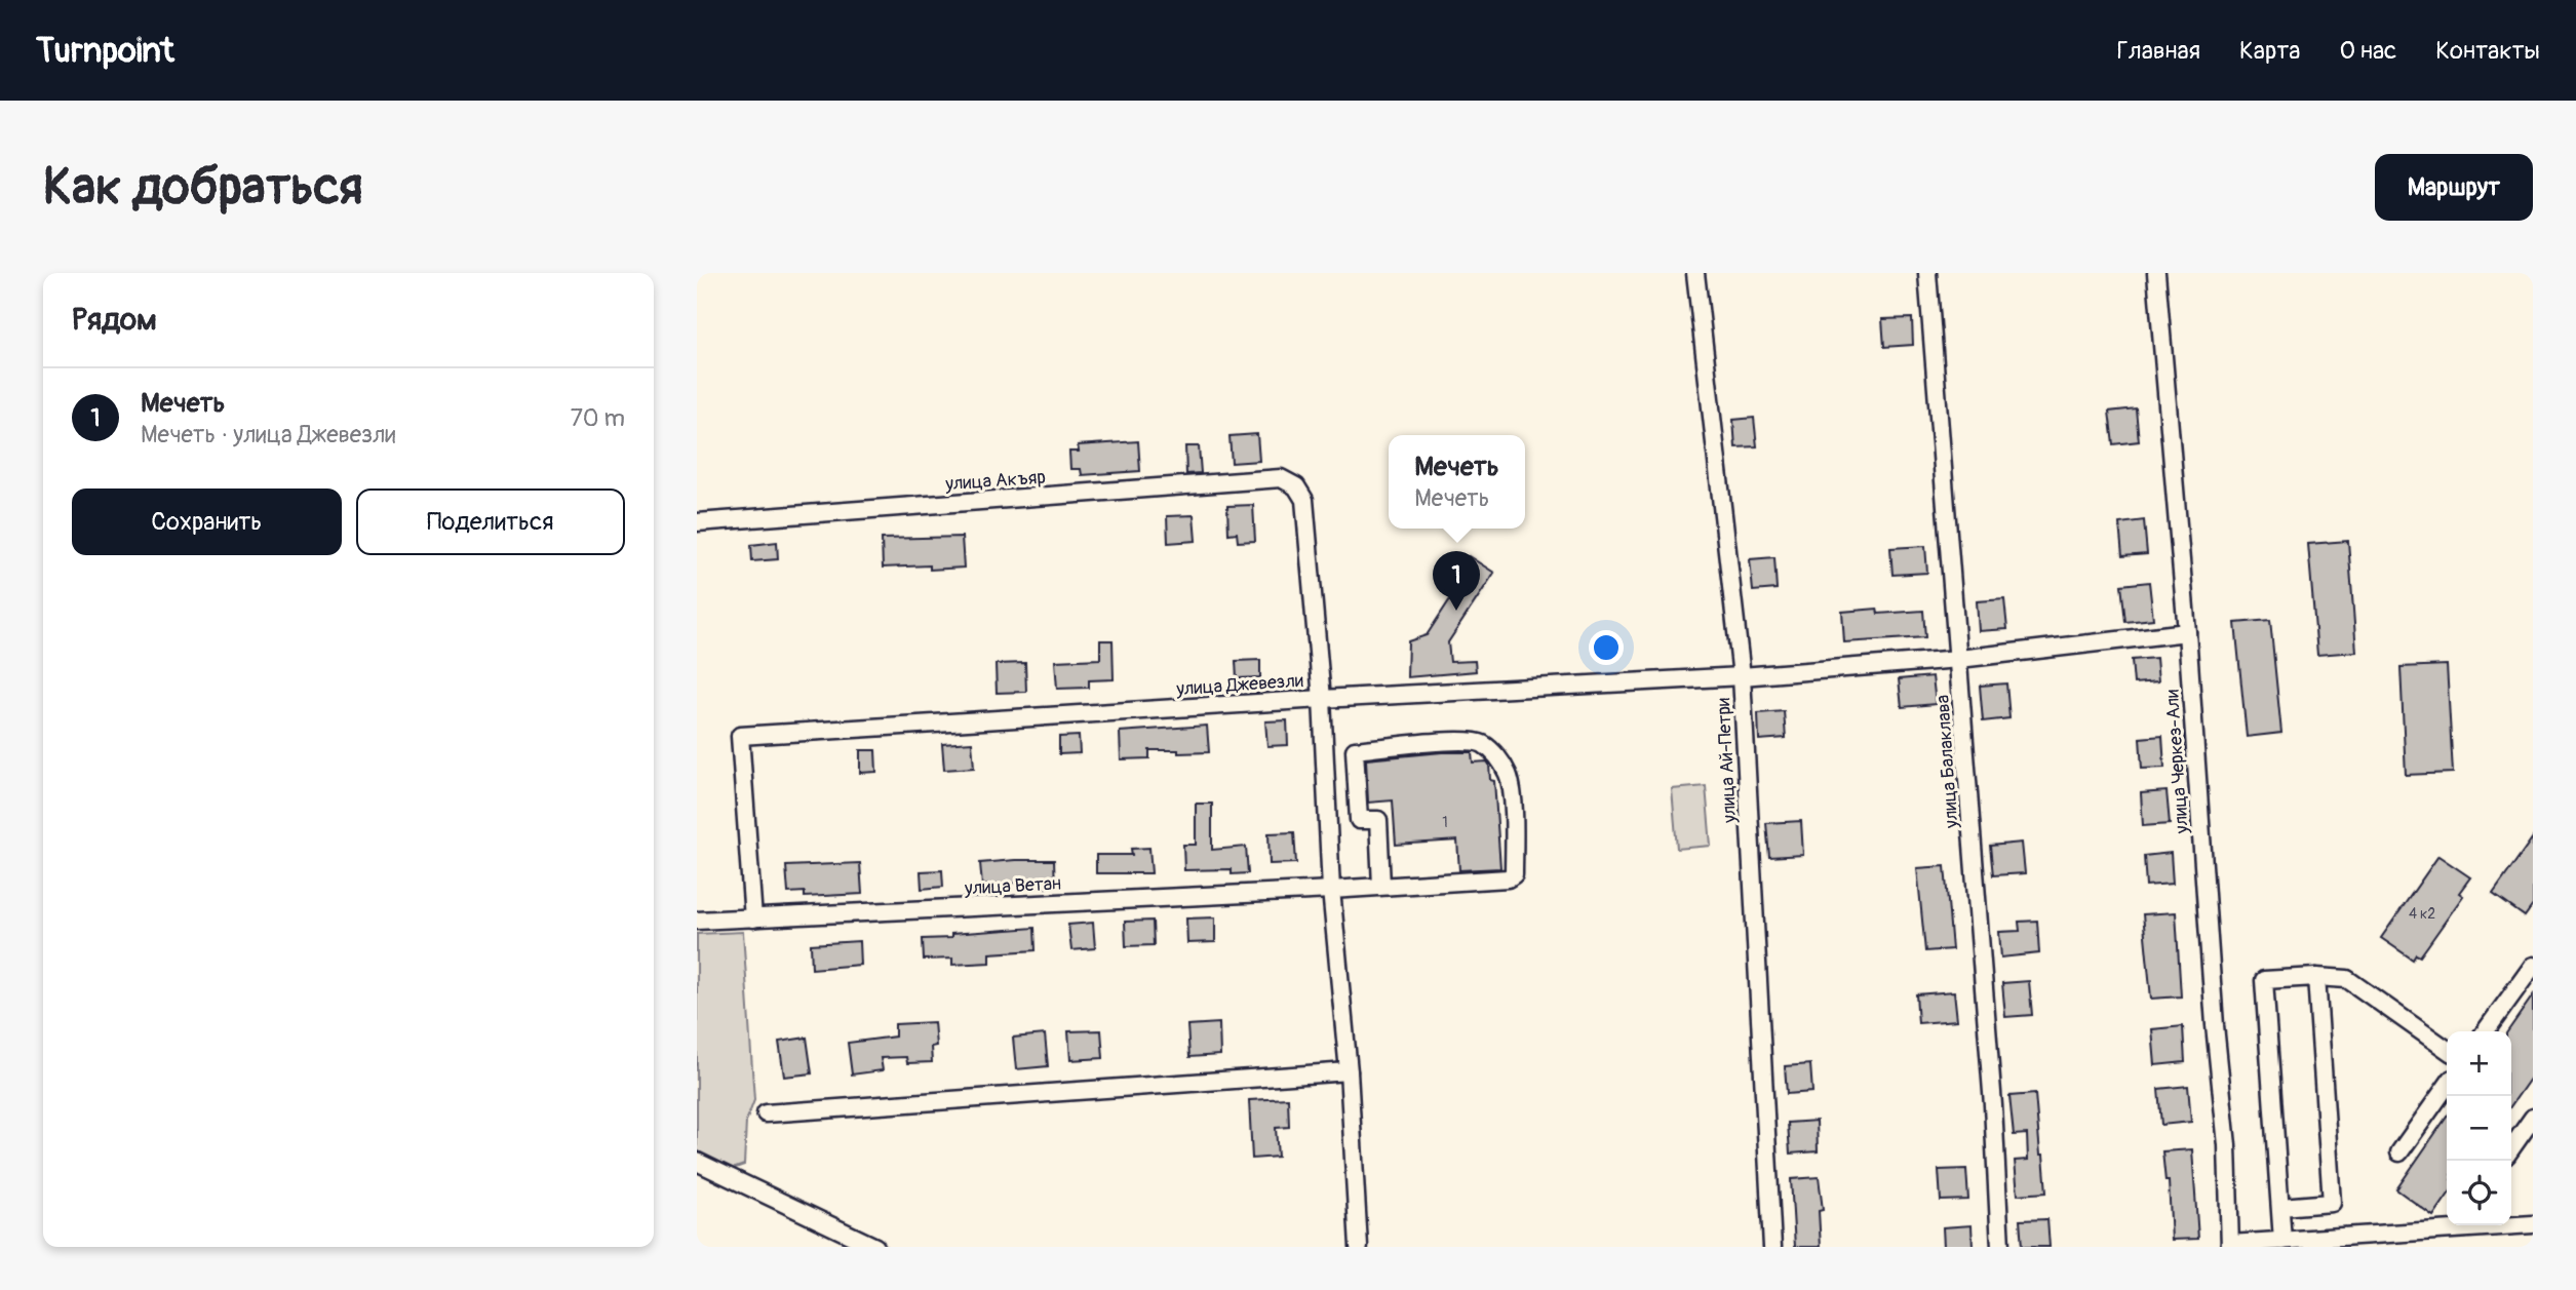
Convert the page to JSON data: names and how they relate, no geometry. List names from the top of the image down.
{
  "streets": {
    "street": [
      "улица Акъяр",
      "улица Джевезли",
      "улица Ай-Петри",
      "улица Балаклава",
      "улица Черкез-Али",
      "улица Ветан"
    ]
  },
  "crossings": [
    ["улица Акъяр", "улица Джевезли"],
    ["улица Джевезли", "улица Ай-Петри"],
    ["улица Джевезли", "улица Балаклава"],
    ["улица Джевезли", "улица Черкез-Али"],
    ["улица Джевезли", "улица Ветан"]
  ],
  "house_numbers": ["1", "4 к2"],
  "page": {
    "header": "Turnpoint",
    "nav": [
      "Главная",
      "Карта",
      "О нас",
      "Контакты"
    ],
    "buttons": [
      "Маршрут",
      ["Сохранить", "Поделиться"]
    ],
    "title": "Как добраться",
    "heading": "Рядом",
    "list": [
      {
        "mark": "1",
        "name": "Мечеть",
        "note": "Мечеть · улица Джевезли",
        "value": "70 m"
      }
    ],
    "popup": ["Мечеть", "Мечеть"],
    "pins": "1",
    "map_buttons": ["+", "−"]
  }
}
